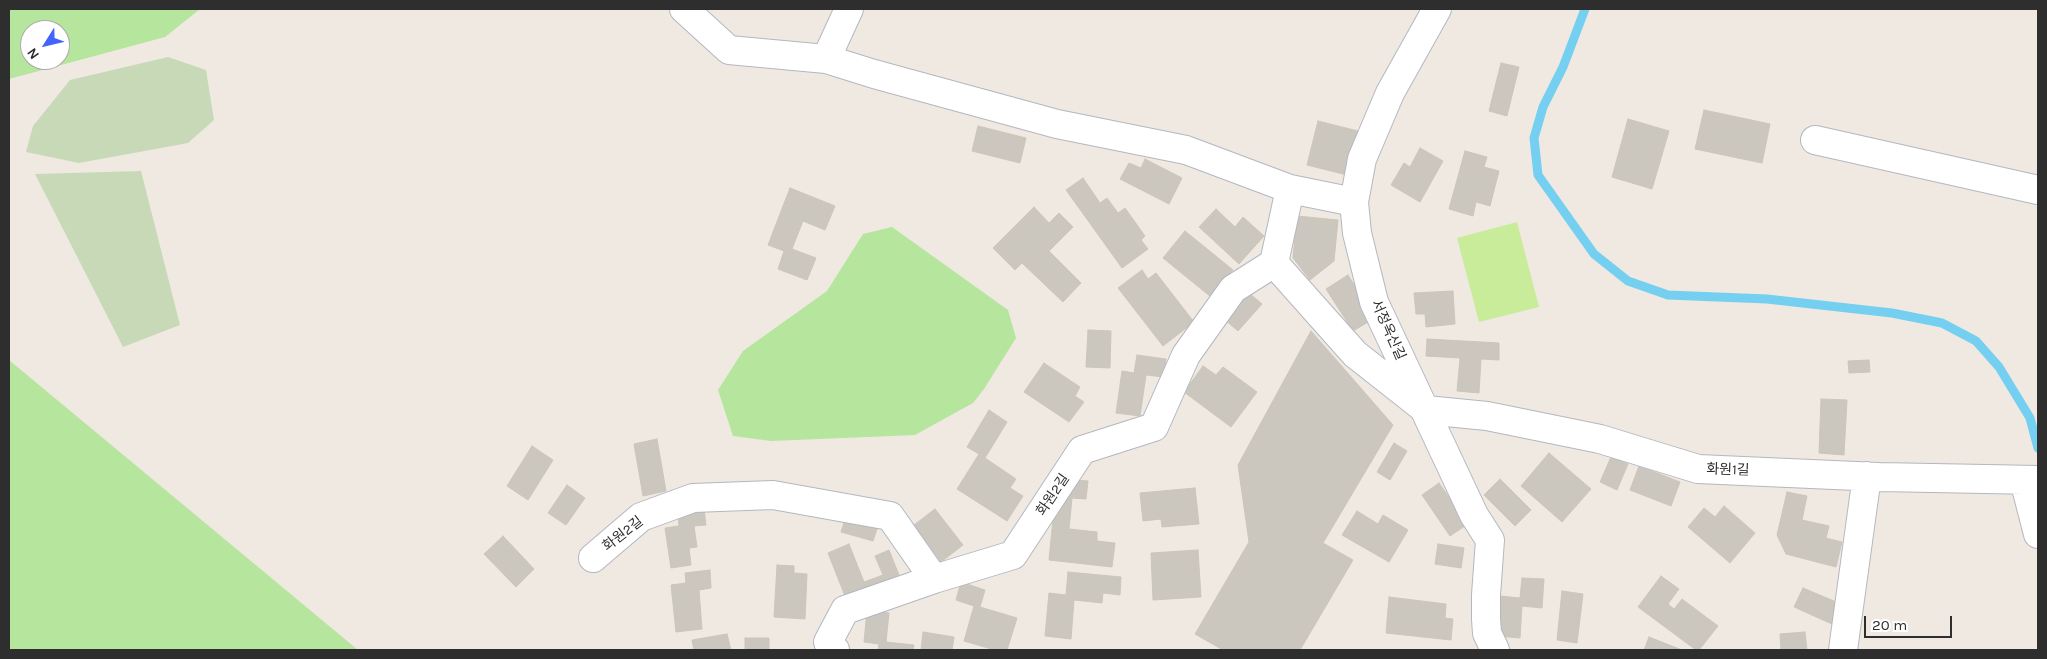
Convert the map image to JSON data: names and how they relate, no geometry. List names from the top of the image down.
{
  "streets": {
    "lane": ["서정옥산길", "화원1길", "화원2길"]
  },
  "crossings": [
    ["서정옥산길", "화원1길"]
  ],
  "scale_bar": "20 m",
  "north": "bottom left"
}
